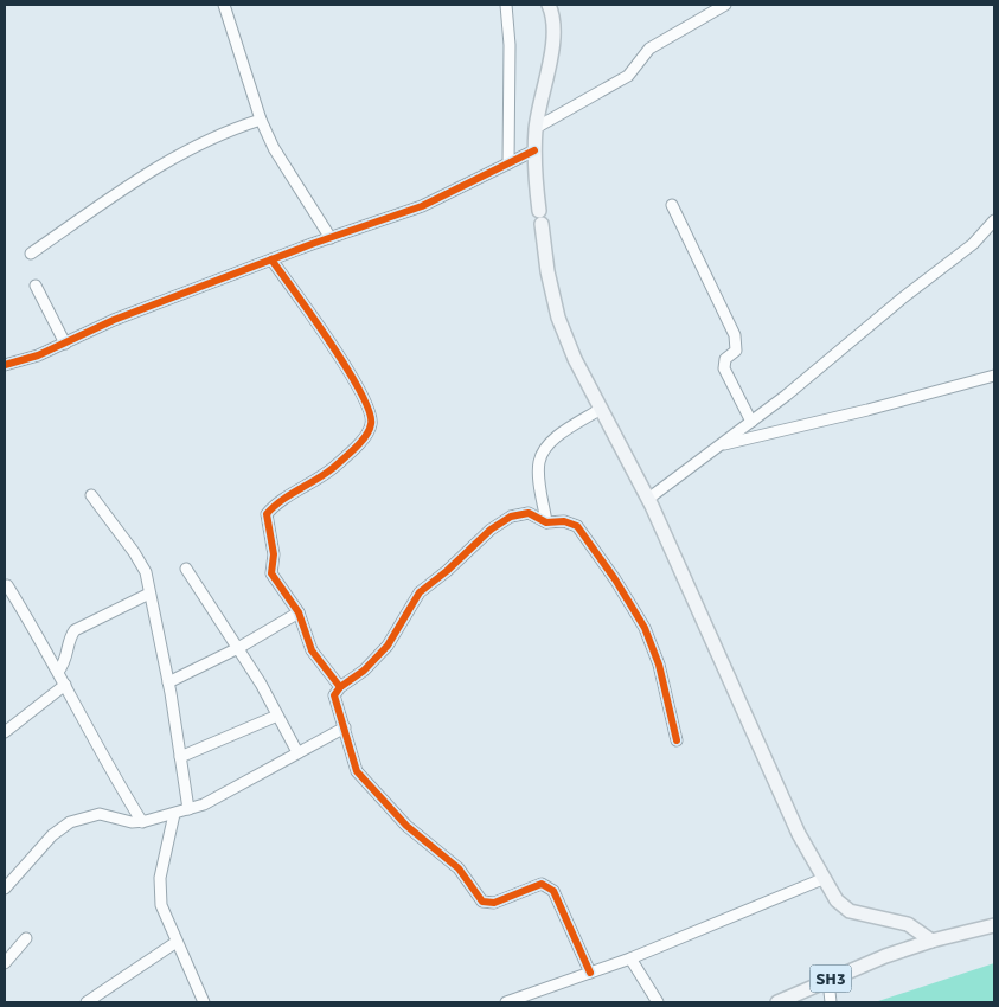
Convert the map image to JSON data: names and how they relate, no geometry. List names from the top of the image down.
{
  "streets": {
    "main road": ["SH3"]
  }
}
